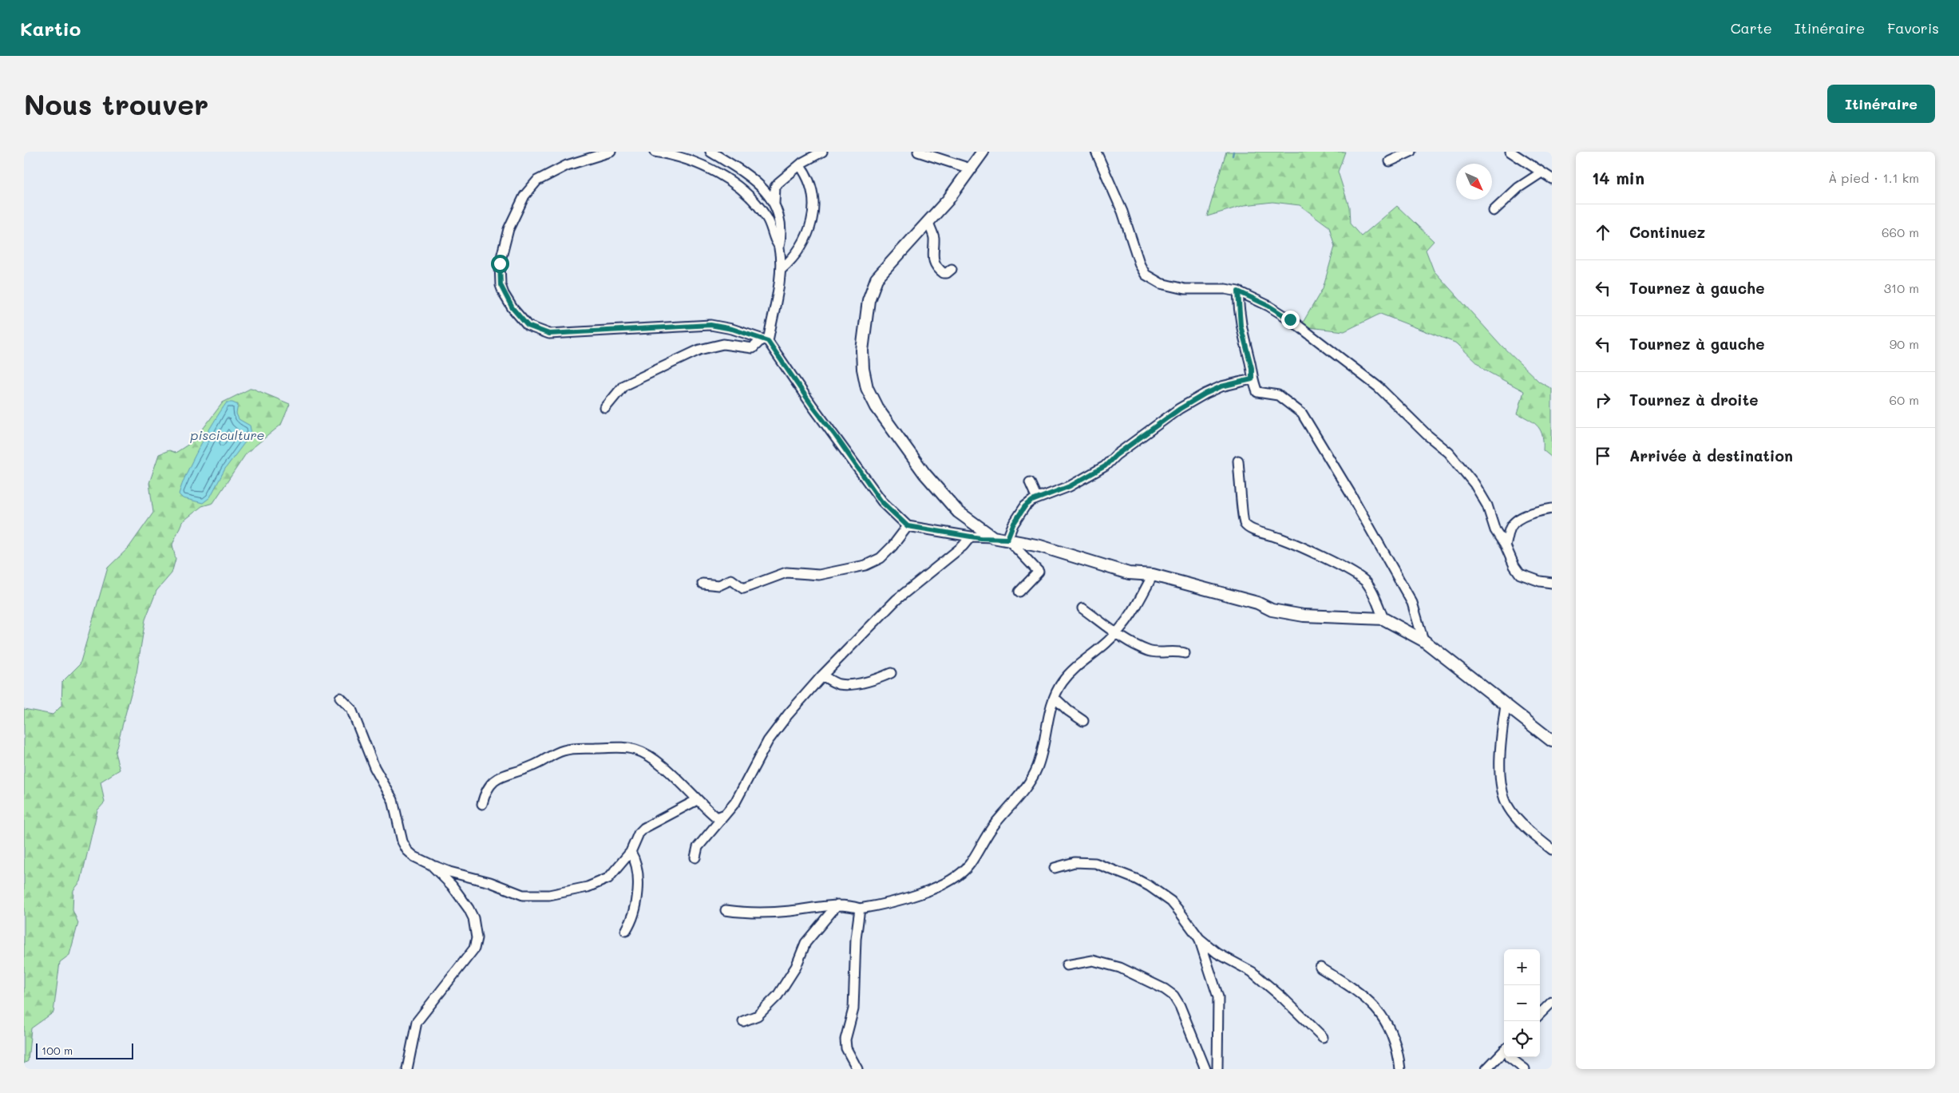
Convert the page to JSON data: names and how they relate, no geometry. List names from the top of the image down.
{
  "water": ["pisciculture"],
  "scale_bar": "100 m",
  "north": "bottom right",
  "page": {
    "header": "Kartio",
    "nav": ["Carte", "Itinéraire", "Favoris"],
    "buttons": "Itinéraire",
    "title": "Nous trouver",
    "heading": ["14 min", "À pied · 1.1 km"],
    "list": [
      ["Continuez", "660 m"],
      ["Tournez à gauche", "310 m"],
      ["Tournez à gauche", "90 m"],
      ["Tournez à droite", "60 m"],
      "Arrivée à destination"
    ],
    "map_buttons": ["+", "−"],
    "scale": "100 m"
  }
}
